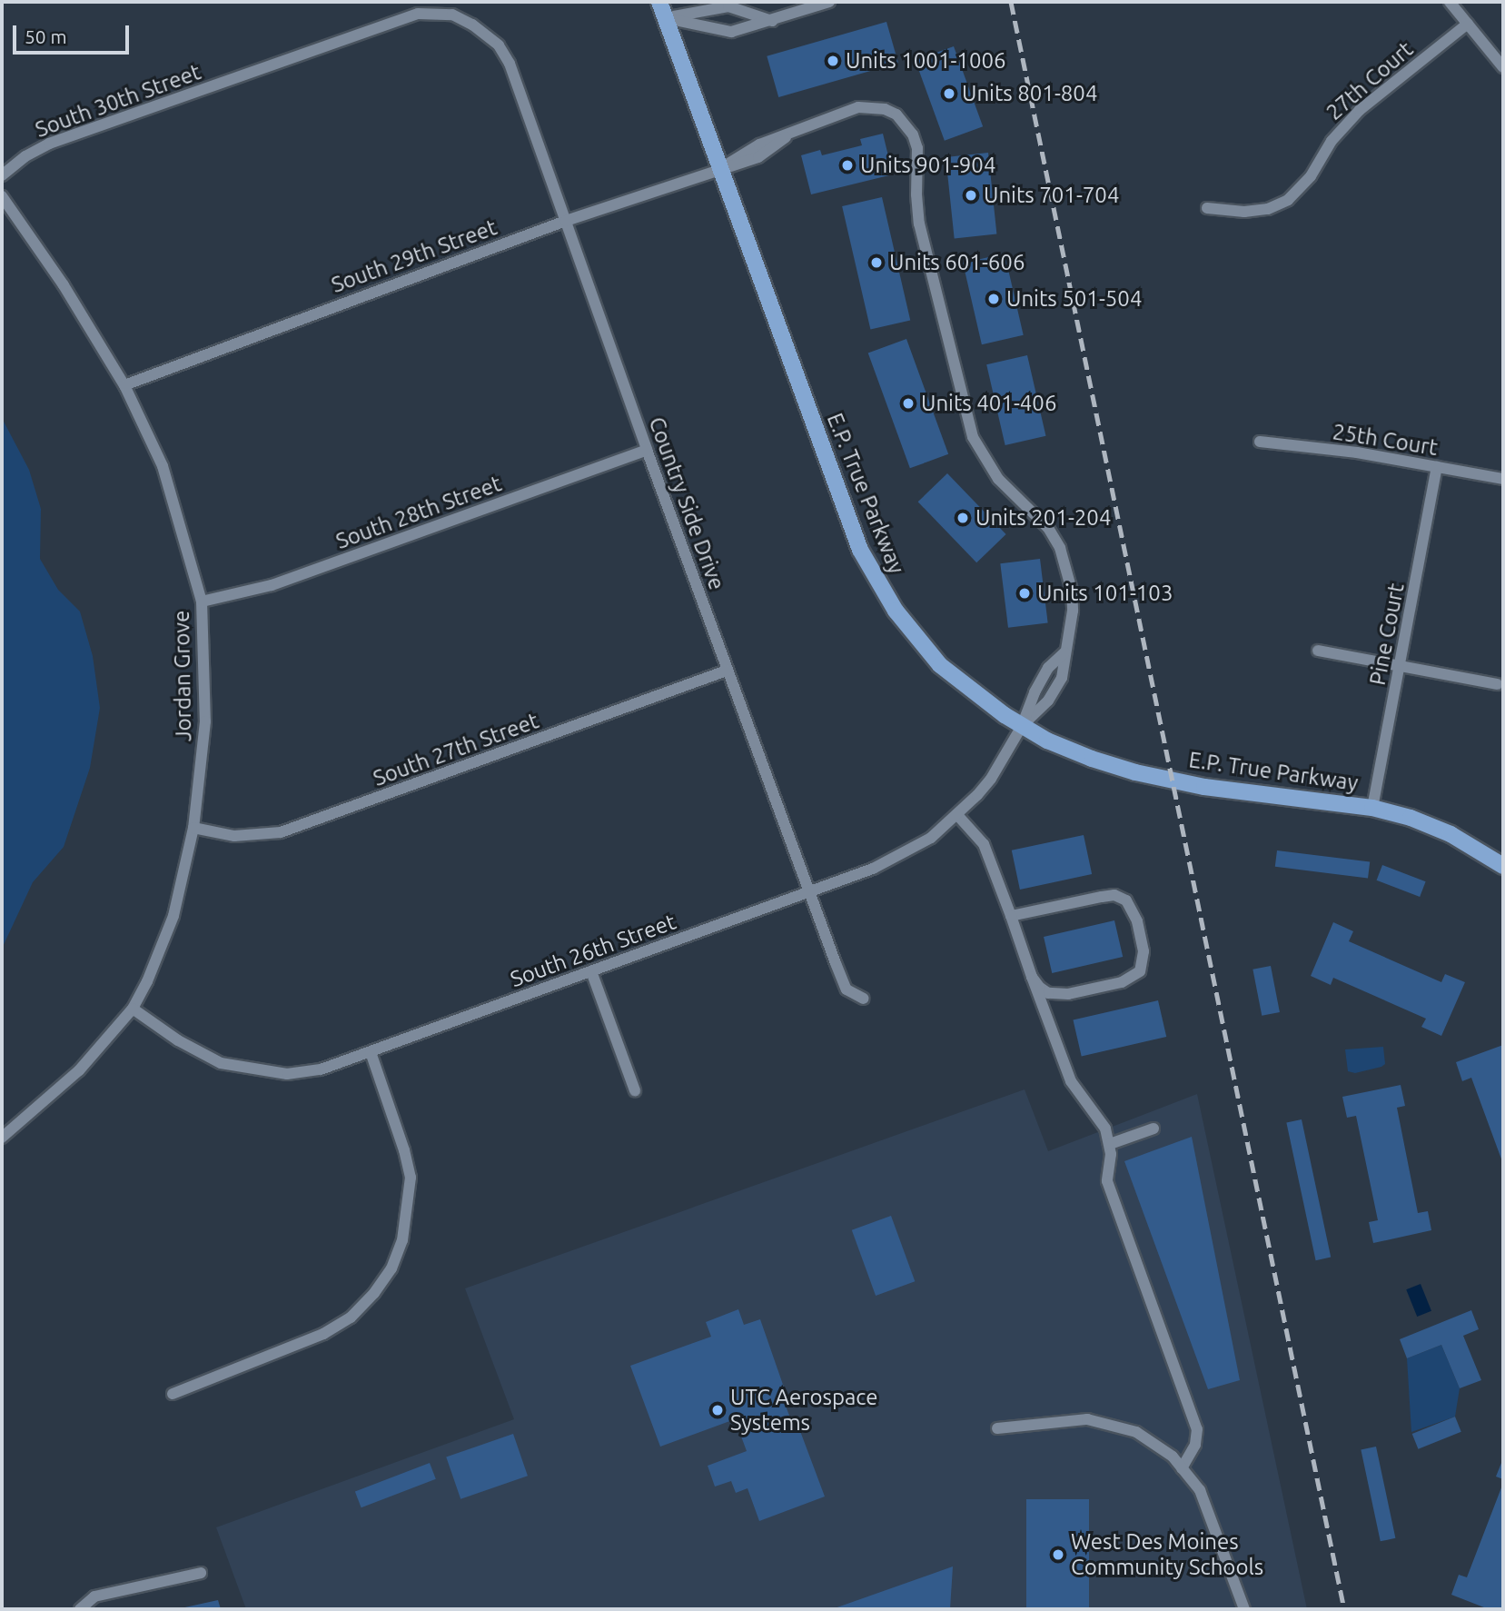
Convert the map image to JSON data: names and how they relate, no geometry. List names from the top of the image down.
{
  "streets": {
    "main road": ["E.P. True Parkway"],
    "street": [
      "27th Court",
      "South 30th Street",
      "South 29th Street",
      "25th Court",
      "Country Side Drive",
      "South 28th Street",
      "Pine Court",
      "Jordan Grove",
      "South 27th Street",
      "South 26th Street"
    ]
  },
  "crossings": [
    ["South 30th Street", "Country Side Drive"],
    ["South 29th Street", "E.P. True Parkway"],
    ["South 29th Street", "Country Side Drive"],
    ["South 29th Street", "Jordan Grove"],
    ["South 29th Street", "South 26th Street"],
    ["25th Court", "Pine Court"],
    ["E.P. True Parkway", "Pine Court"],
    ["E.P. True Parkway", "South 26th Street"],
    ["Country Side Drive", "South 28th Street"],
    ["Country Side Drive", "South 27th Street"],
    ["Country Side Drive", "South 26th Street"],
    ["South 28th Street", "Jordan Grove"],
    ["Jordan Grove", "South 27th Street"],
    ["Jordan Grove", "South 26th Street"]
  ],
  "places": [
    "Units 1001-1006",
    "Units 801-804",
    "Units 901-904",
    "Units 701-704",
    "Units 601-606",
    "Units 501-504",
    "Units 401-406",
    "Units 201-204",
    "Units 101-103",
    "UTC Aerospace Systems",
    "West Des Moines Community Schools"
  ],
  "scale_bar": "50 m"
}
